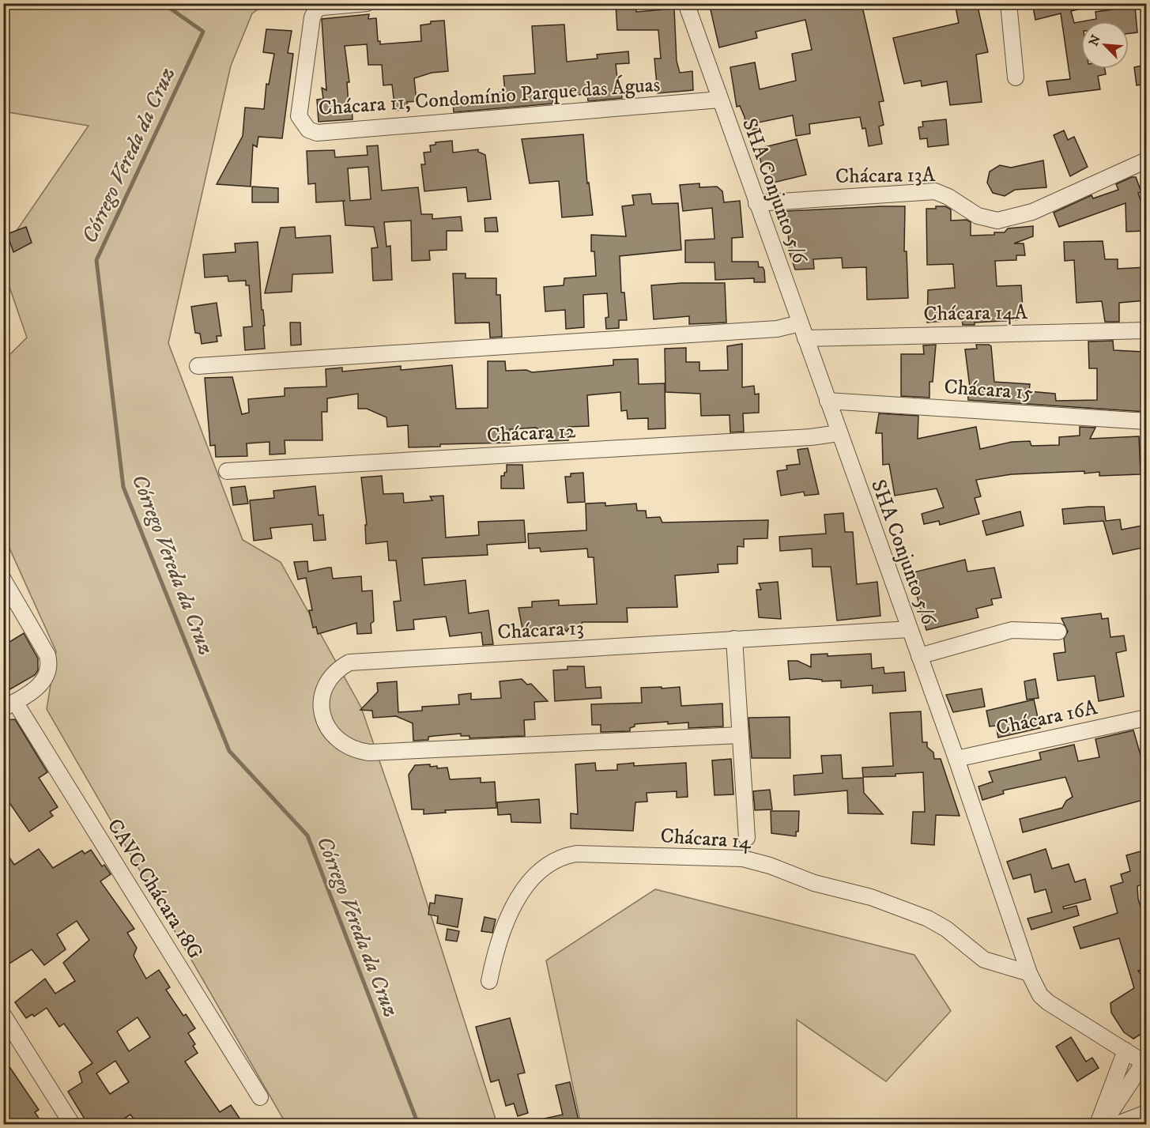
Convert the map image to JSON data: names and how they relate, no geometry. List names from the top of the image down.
{
  "streets": {
    "street": [
      "Chácara 11, Condomínio Parque das Águas",
      "Chácara 13A",
      "SHA Conjunto 5/6",
      "Chácara 14A",
      "Chácara 15",
      "Chácara 12",
      "Chácara 13",
      "Chácara 16A",
      "Chácara 14",
      "CAVC Chácara 18G"
    ]
  },
  "crossings": [
    ["Chácara 11, Condomínio Parque das Águas", "SHA Conjunto 5/6"],
    ["Chácara 13A", "SHA Conjunto 5/6"],
    ["SHA Conjunto 5/6", "Chácara 14A"],
    ["SHA Conjunto 5/6", "Chácara 15"],
    ["SHA Conjunto 5/6", "Chácara 12"],
    ["SHA Conjunto 5/6", "Chácara 13"],
    ["SHA Conjunto 5/6", "Chácara 16A"],
    ["SHA Conjunto 5/6", "Chácara 14"]
  ],
  "water": ["Córrego Vereda da Cruz"],
  "north": "top left"
}
